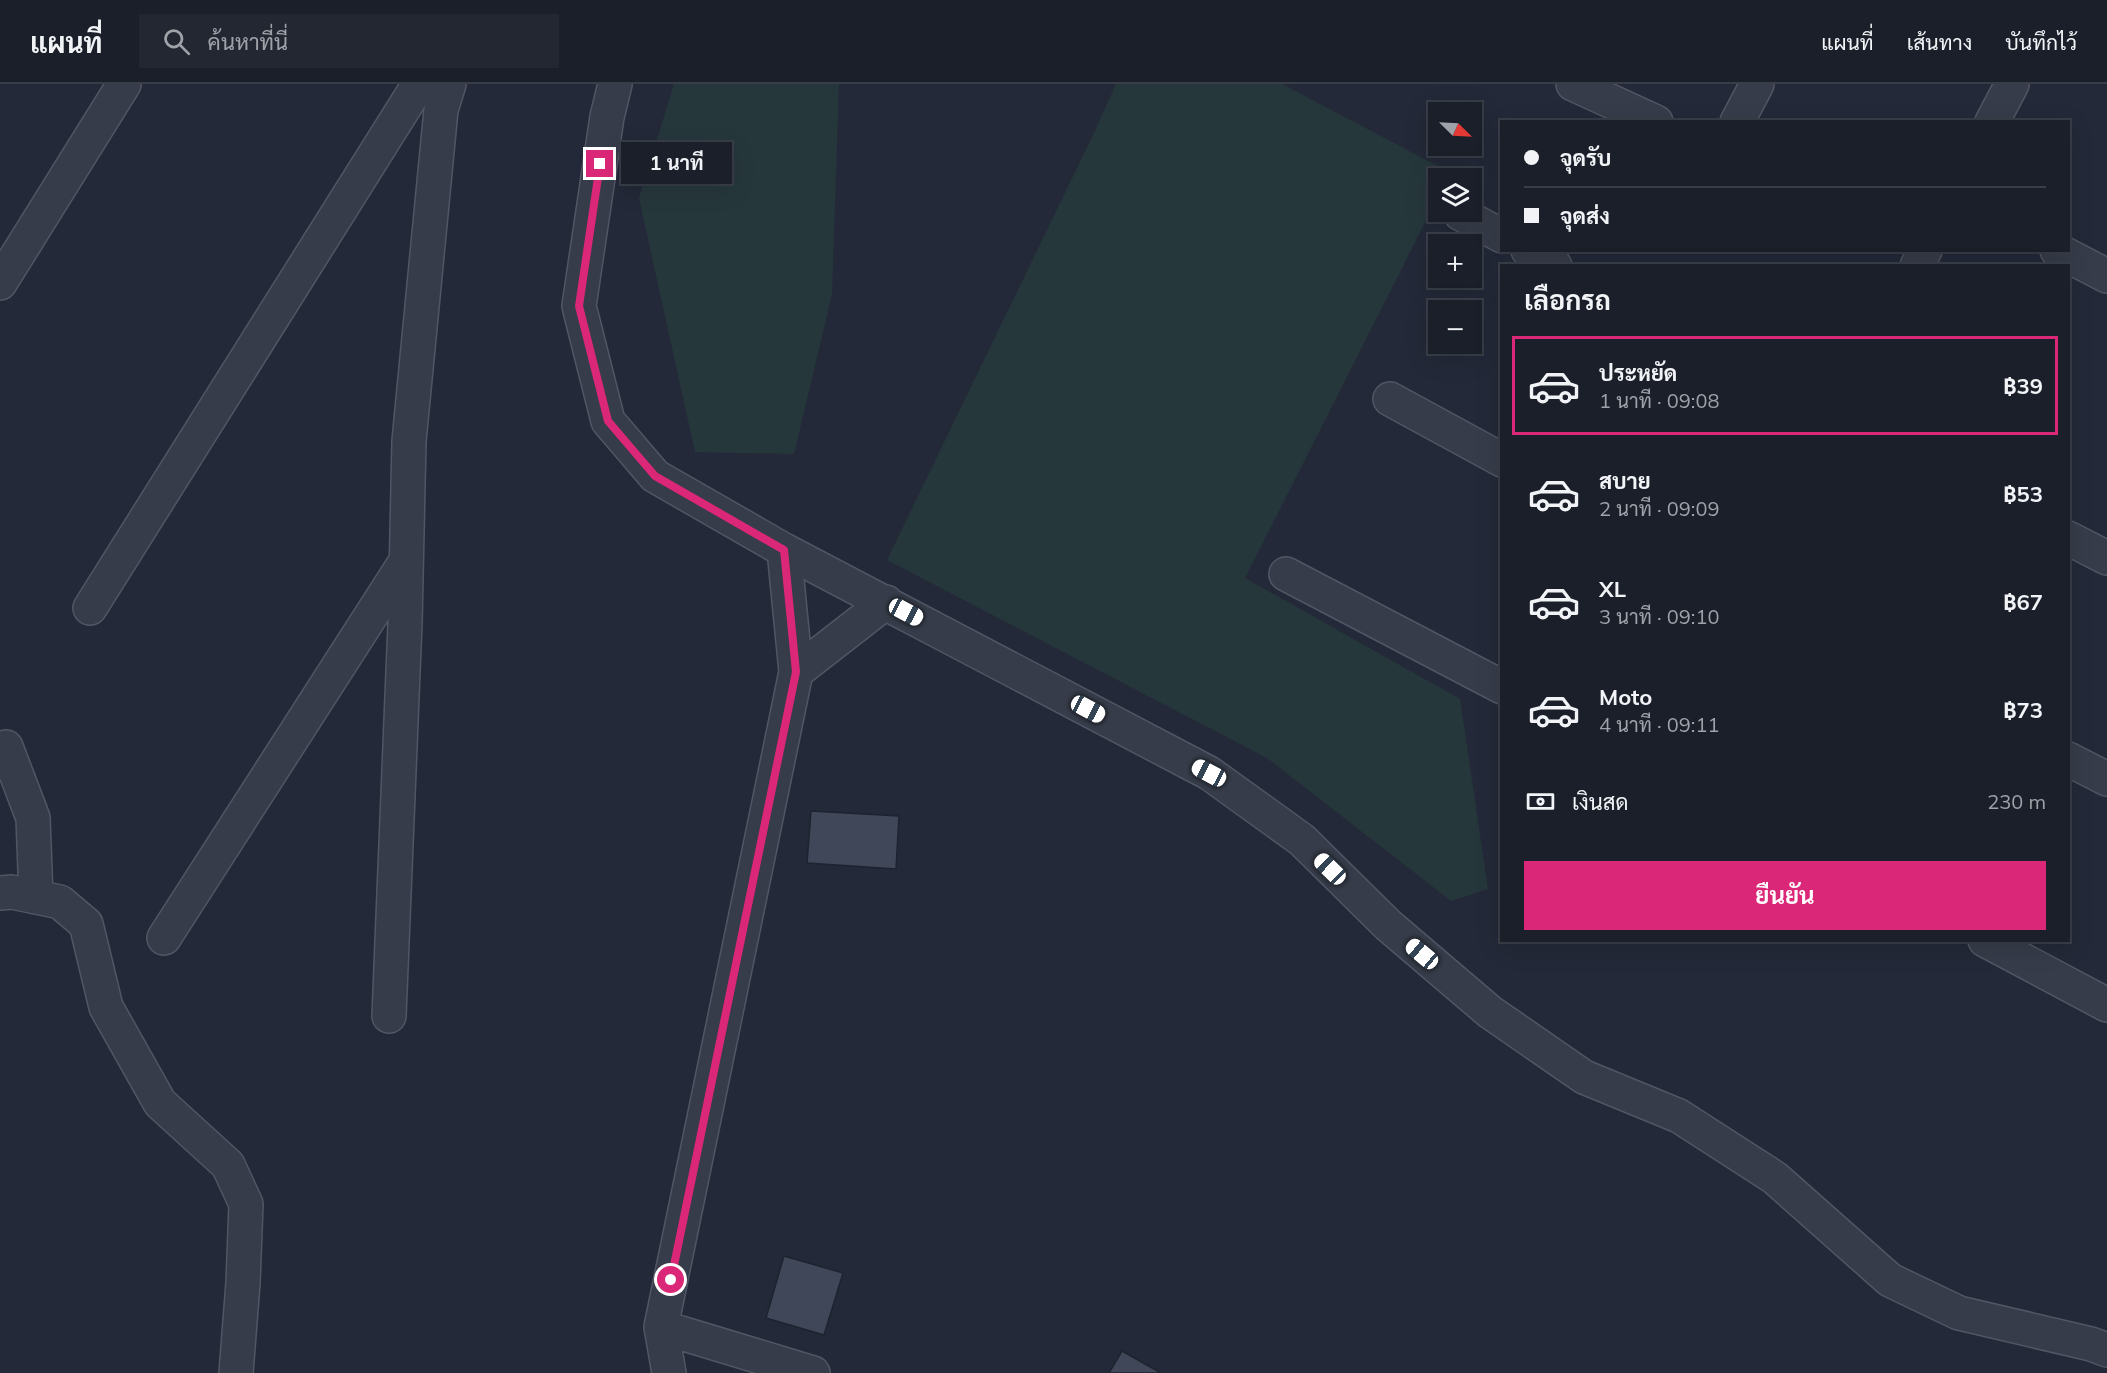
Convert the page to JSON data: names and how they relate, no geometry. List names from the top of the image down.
{
  "north": "bottom right",
  "page": {
    "header": "แผนที่",
    "search": "ค้นหาที่นี่",
    "nav": ["แผนที่", "เส้นทาง", "บันทึกไว้"],
    "map_buttons": ["+", "−"],
    "banner": ["จุดรับ", "จุดส่ง"],
    "bubble": "1 นาที",
    "heading": "เลือกรถ",
    "list": [
      {
        "name": "ประหยัด",
        "note": "1 นาที · 09:08",
        "value": "฿39"
      },
      {
        "name": "สบาย",
        "note": "2 นาที · 09:09",
        "value": "฿53"
      },
      {
        "name": "XL",
        "note": "3 นาที · 09:10",
        "value": "฿67"
      },
      {
        "name": "Moto",
        "note": "4 นาที · 09:11",
        "value": "฿73"
      }
    ],
    "pay": ["เงินสด", "230 m"],
    "buttons": "ยืนยัน"
  }
}
